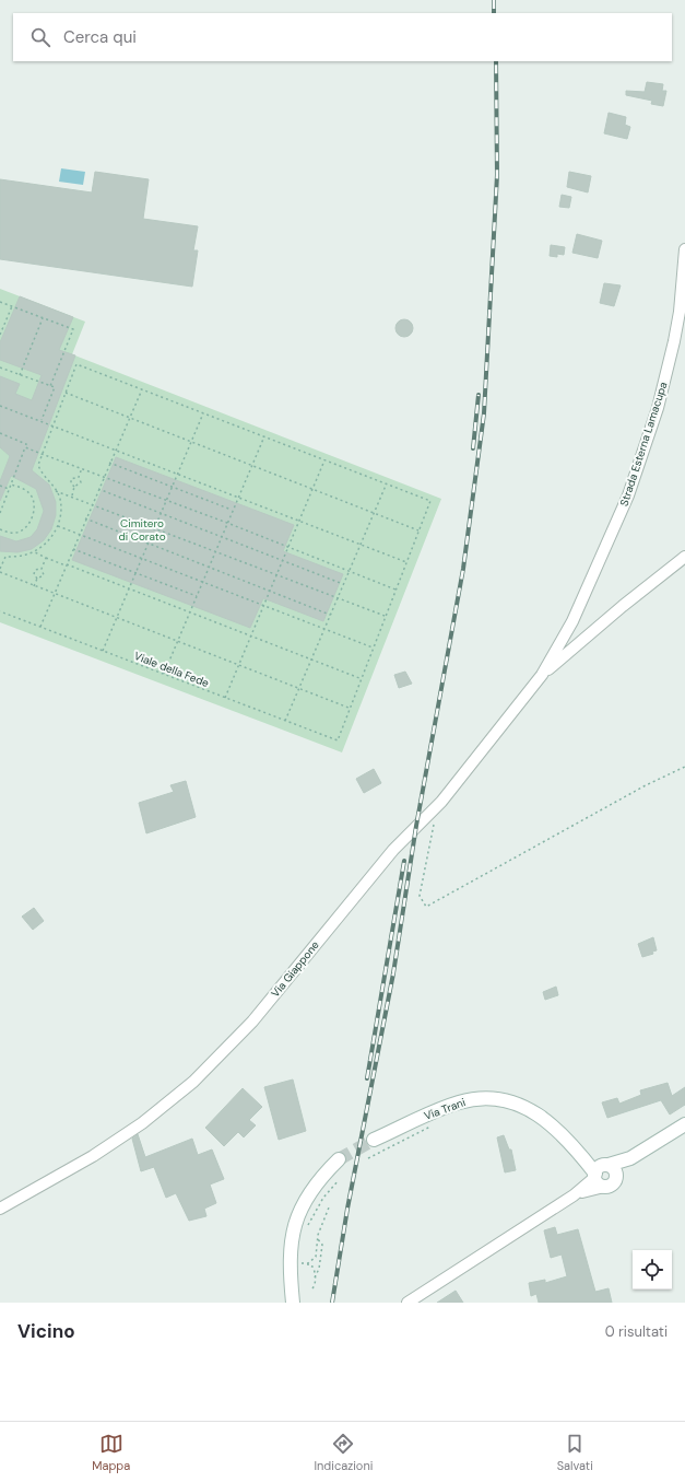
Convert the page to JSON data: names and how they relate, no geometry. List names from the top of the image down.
{
  "streets": {
    "main road": ["Via Trani"],
    "street": ["Strada Esterna Lamacupa", "Via Giappone"],
    "path": ["Viale della Fede"]
  },
  "crossings": [
    ["Strada Esterna Lamacupa", "Via Giappone"]
  ],
  "parks": ["Cimitero di Corato"],
  "page": {
    "search": "Cerca qui",
    "heading": ["Vicino", "0 risultati"],
    "nav": ["Mappa", "Indicazioni", "Salvati"]
  }
}
